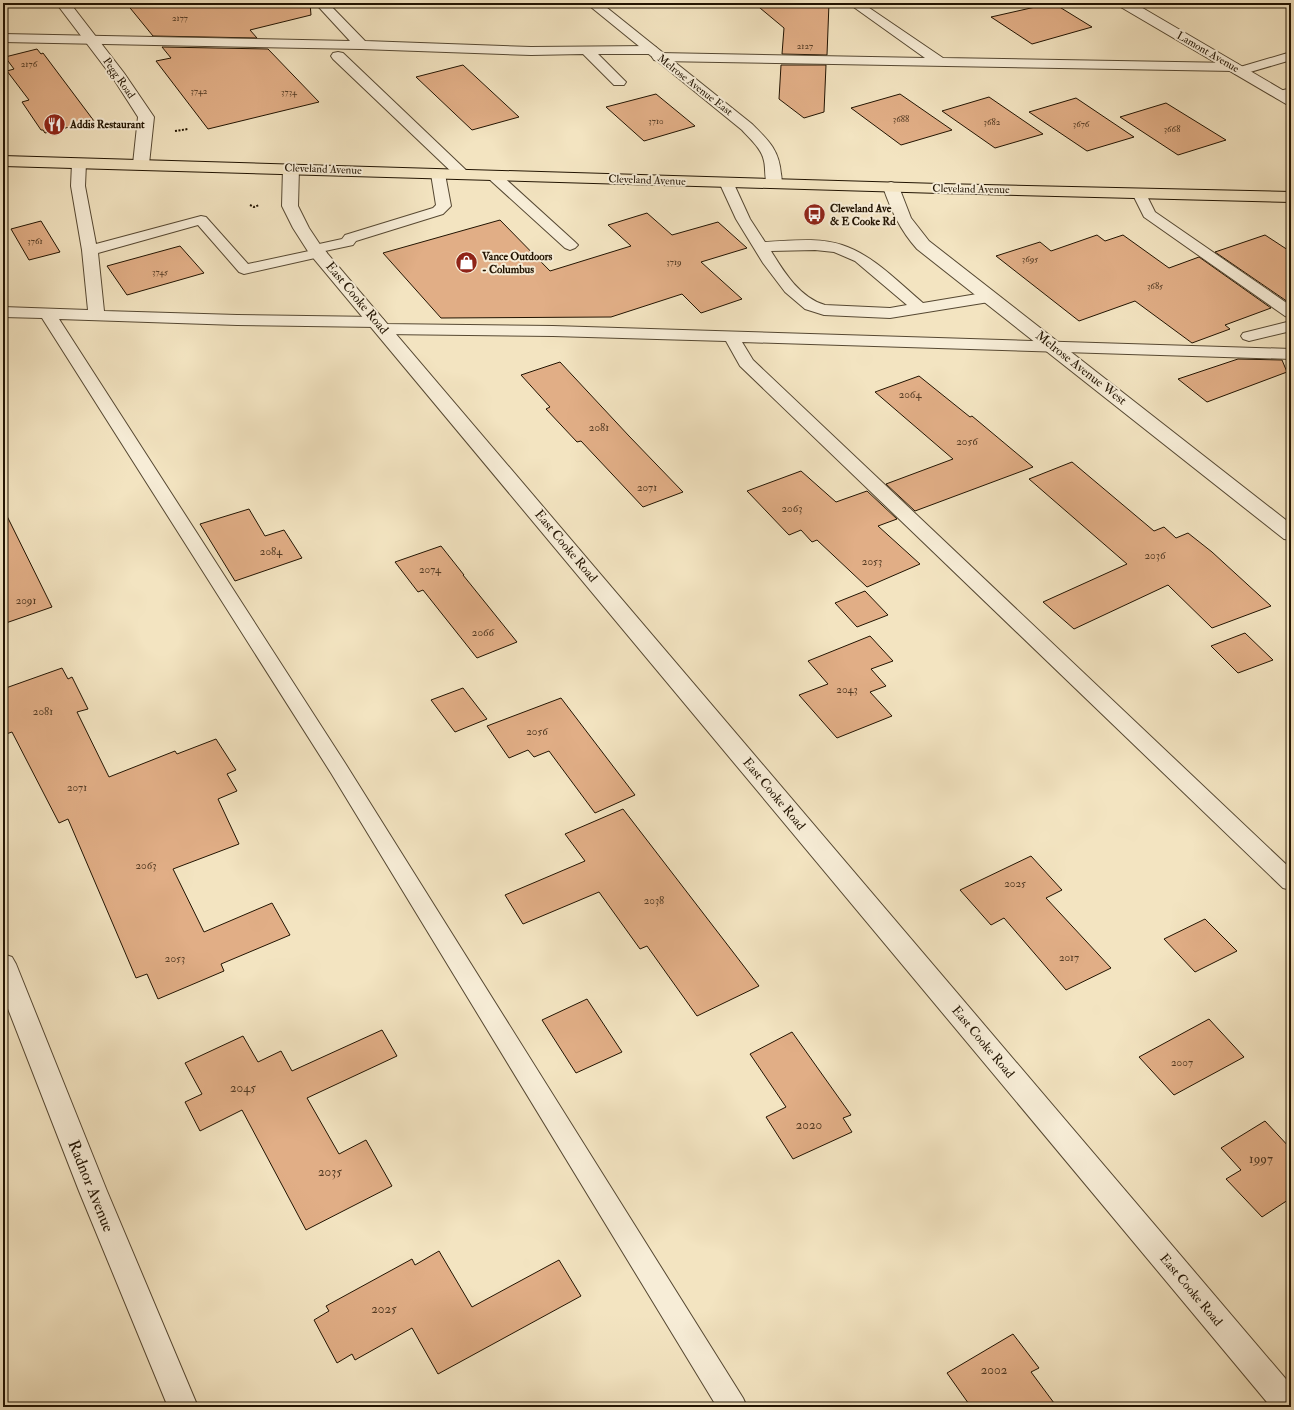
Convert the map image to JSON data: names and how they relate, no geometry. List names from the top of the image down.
{
  "streets": {
    "main road": ["Cleveland Avenue"],
    "street": [
      "Lamont Avenue",
      "Pegg Road",
      "Melrose Avenue East",
      "East Cooke Road",
      "Melrose Avenue West",
      "Radnor Avenue"
    ]
  },
  "crossings": [
    ["Pegg Road", "Cleveland Avenue"],
    ["Melrose Avenue East", "Cleveland Avenue"],
    ["Cleveland Avenue", "East Cooke Road"],
    ["Cleveland Avenue", "Melrose Avenue West"]
  ],
  "places": {
    "restaurant": ["Addis Restaurant"],
    "bus stop": ["Cleveland Ave & E Cooke Rd"],
    "shop": ["Vance Outdoors - Columbus"]
  },
  "house_numbers": [
    "2177",
    "2127",
    "2176",
    "3742",
    "3734",
    "3688",
    "3710",
    "3682",
    "3676",
    "3668",
    "3761",
    "3695",
    "3719",
    "3745",
    "3685",
    "2064",
    "2081",
    "2056",
    "2071",
    "2063",
    "2084",
    "2036",
    "2053",
    "2074",
    "2091",
    "2066",
    "2043",
    "2081",
    "2056",
    "2071",
    "2063",
    "2025",
    "2038",
    "2017",
    "2053",
    "2007",
    "2045",
    "2020",
    "1997",
    "2035",
    "2025",
    "2002"
  ]
}
